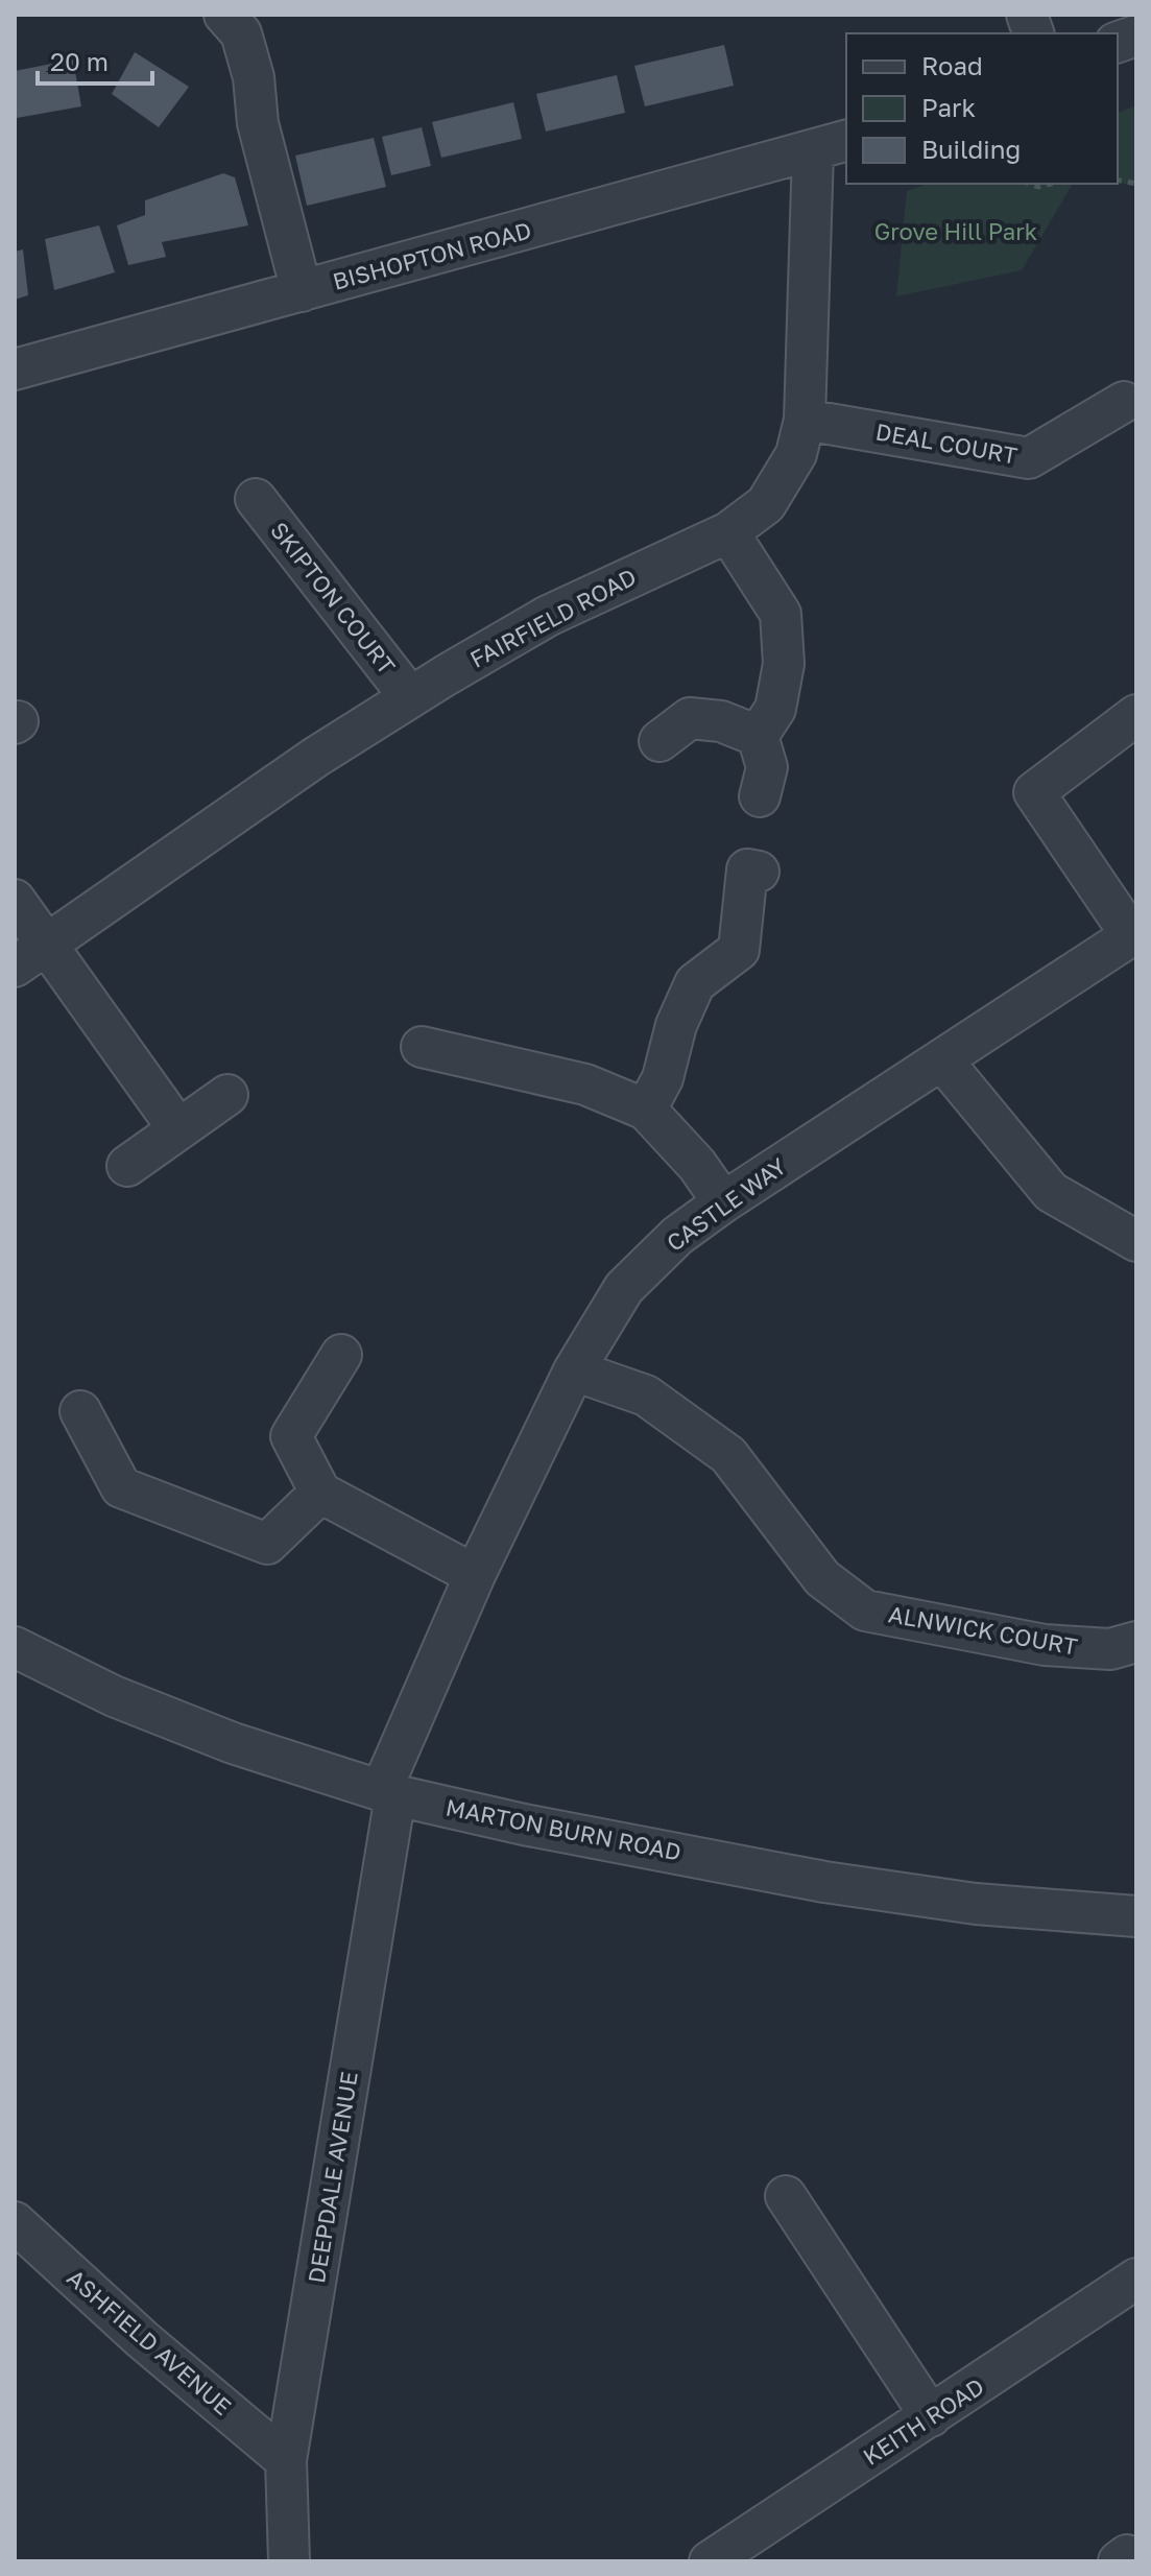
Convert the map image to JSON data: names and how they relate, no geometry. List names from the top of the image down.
{
  "streets": {
    "street": [
      "BISHOPTON ROAD",
      "DEAL COURT",
      "SKIPTON COURT",
      "FAIRFIELD ROAD",
      "CASTLE WAY",
      "ALNWICK COURT",
      "MARTON BURN ROAD",
      "DEEPDALE AVENUE",
      "ASHFIELD AVENUE",
      "KEITH ROAD"
    ]
  },
  "crossings": [
    ["BISHOPTON ROAD", "FAIRFIELD ROAD"],
    ["DEAL COURT", "FAIRFIELD ROAD"],
    ["SKIPTON COURT", "FAIRFIELD ROAD"],
    ["CASTLE WAY", "ALNWICK COURT"],
    ["CASTLE WAY", "MARTON BURN ROAD"],
    ["CASTLE WAY", "DEEPDALE AVENUE"],
    ["MARTON BURN ROAD", "DEEPDALE AVENUE"],
    ["DEEPDALE AVENUE", "ASHFIELD AVENUE"]
  ],
  "parks": ["Grove Hill Park"],
  "legend": ["Road", "Park", "Building"],
  "scale_bar": "20 m"
}
